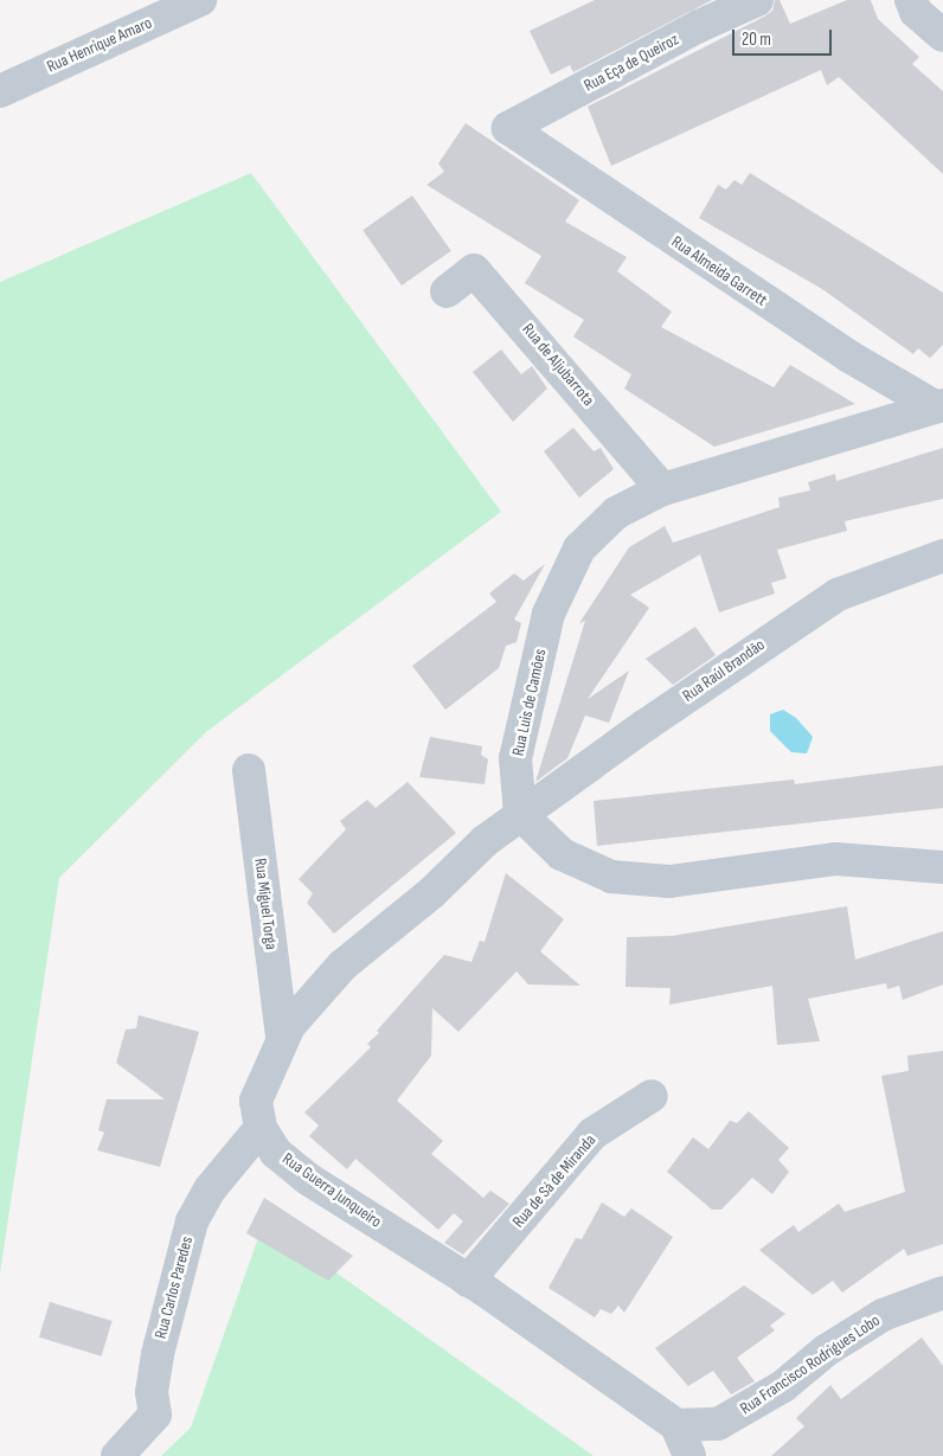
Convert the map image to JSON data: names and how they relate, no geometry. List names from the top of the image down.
{
  "streets": {
    "street": [
      "Rua Henrique Amaro",
      "Rua Eça de Queiroz",
      "Rua Almeida Garrett",
      "Rua de Aljubarrota",
      "Rua Raúl Brandão",
      "Rua Luis de Camões",
      "Rua Miguel Torga",
      "Rua de Sá de Miranda",
      "Rua Guerra Junqueiro",
      "Rua Carlos Paredes",
      "Rua Francisco Rodrigues Lobo"
    ]
  },
  "crossings": [
    ["Rua Eça de Queiroz", "Rua Almeida Garrett"],
    ["Rua Almeida Garrett", "Rua Luis de Camões"],
    ["Rua de Aljubarrota", "Rua Luis de Camões"],
    ["Rua Raúl Brandão", "Rua Luis de Camões"],
    ["Rua Raúl Brandão", "Rua Guerra Junqueiro"],
    ["Rua Luis de Camões", "Rua Guerra Junqueiro"],
    ["Rua Miguel Torga", "Rua Guerra Junqueiro"],
    ["Rua de Sá de Miranda", "Rua Guerra Junqueiro"],
    ["Rua Guerra Junqueiro", "Rua Carlos Paredes"],
    ["Rua Guerra Junqueiro", "Rua Francisco Rodrigues Lobo"]
  ],
  "scale_bar": "20 m"
}
